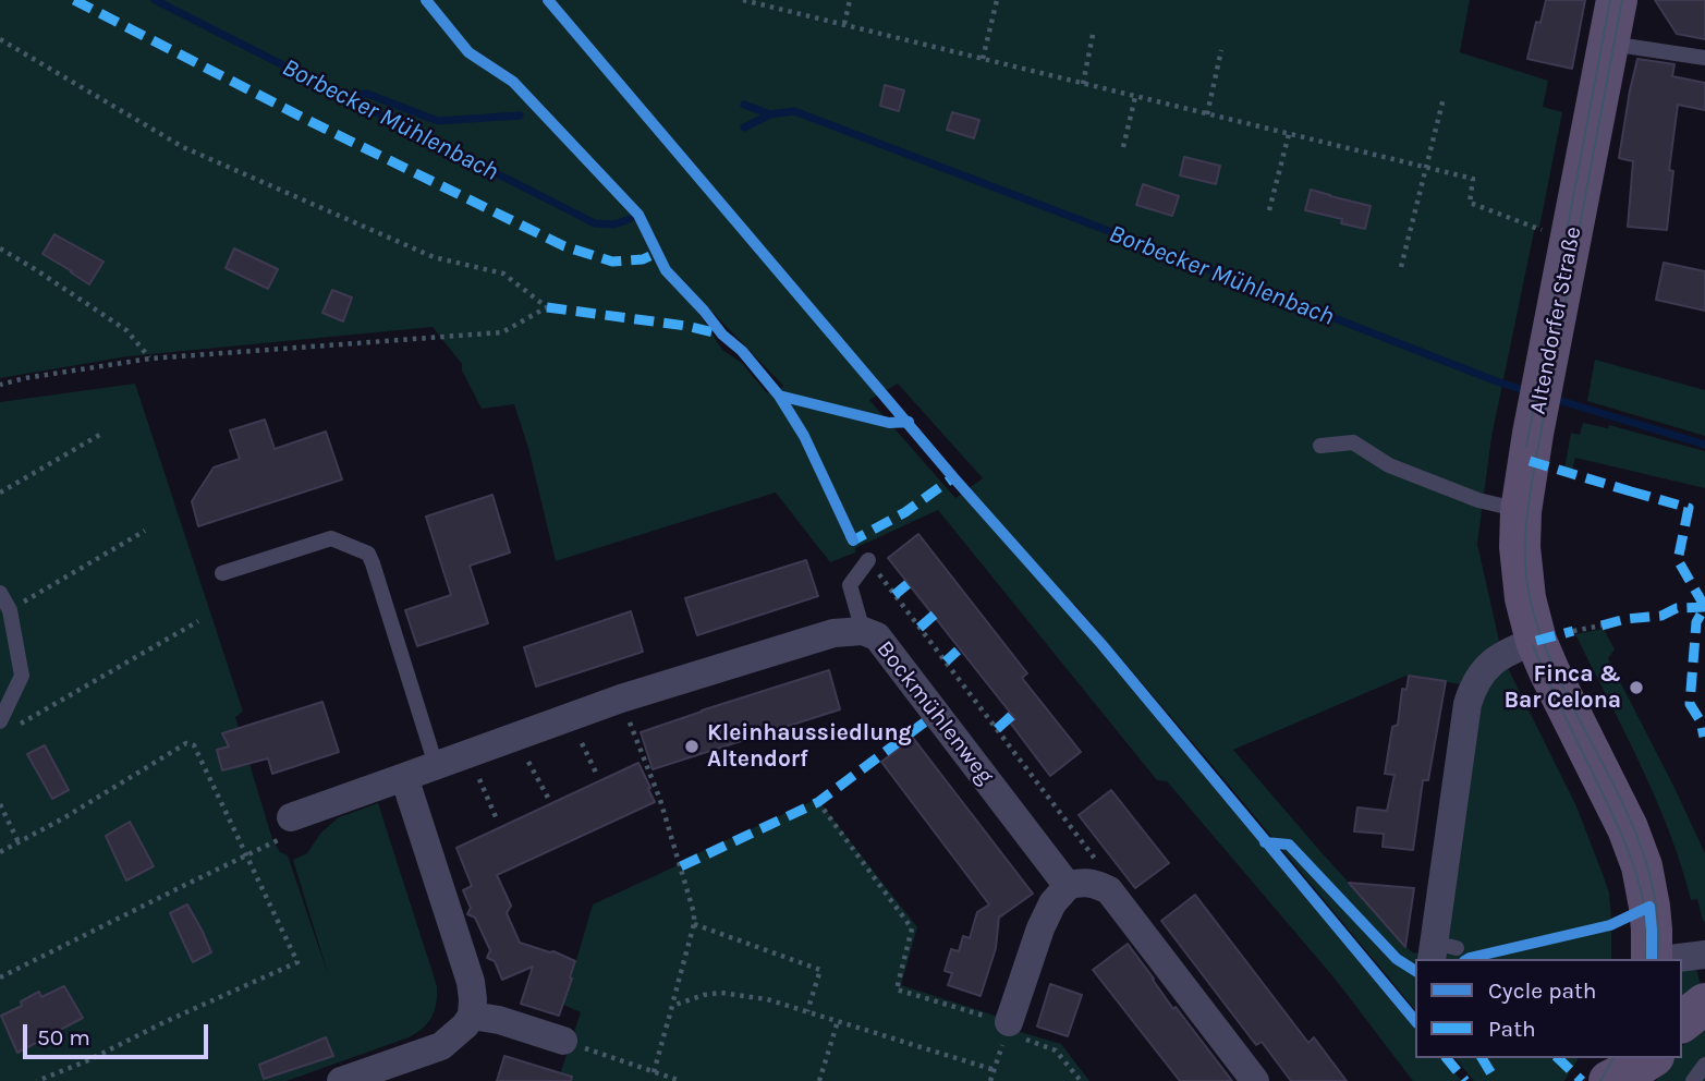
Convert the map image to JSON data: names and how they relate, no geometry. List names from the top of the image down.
{
  "streets": {
    "main road": ["Altendorfer Straße"],
    "street": ["Bockmühlenweg"]
  },
  "water": ["Borbecker Mühlenbach"],
  "places": ["Finca & Bar Celona", "Kleinhaussiedlung Altendorf"],
  "legend": ["Cycle path", "Path"],
  "scale_bar": "50 m"
}
